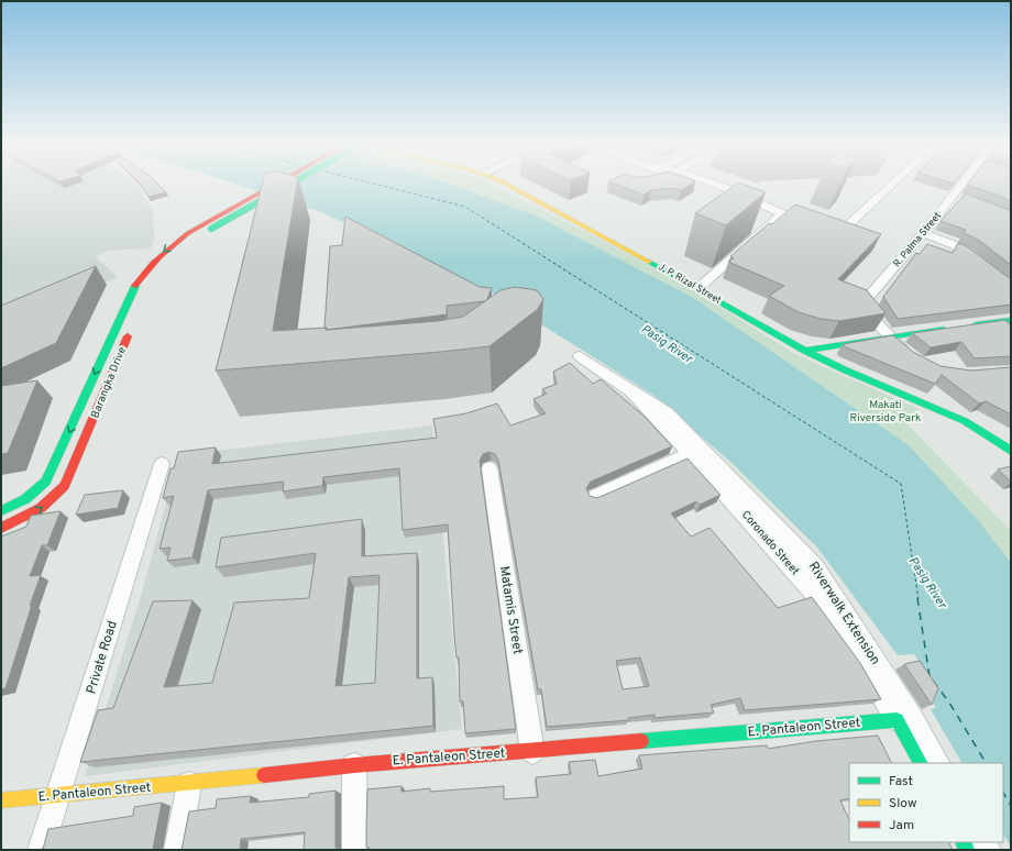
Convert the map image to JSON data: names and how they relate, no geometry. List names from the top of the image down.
{
  "streets": {
    "main road": [
      "J. P. Rizal Street",
      "Barangka Drive",
      "Coronado Street",
      "E. Pantaleon Street"
    ],
    "street": [
      "R. Palma Street",
      "Matamis Street",
      "Riverwalk Extension",
      "Private Road"
    ]
  },
  "crossings": [
    ["Coronado Street", "Riverwalk Extension"],
    ["Coronado Street", "E. Pantaleon Street"],
    ["Matamis Street", "E. Pantaleon Street"],
    ["Private Road", "E. Pantaleon Street"]
  ],
  "water": ["Pasig River"],
  "parks": ["Makati Riverside Park"],
  "legend": ["Fast", "Slow", "Jam"]
}
